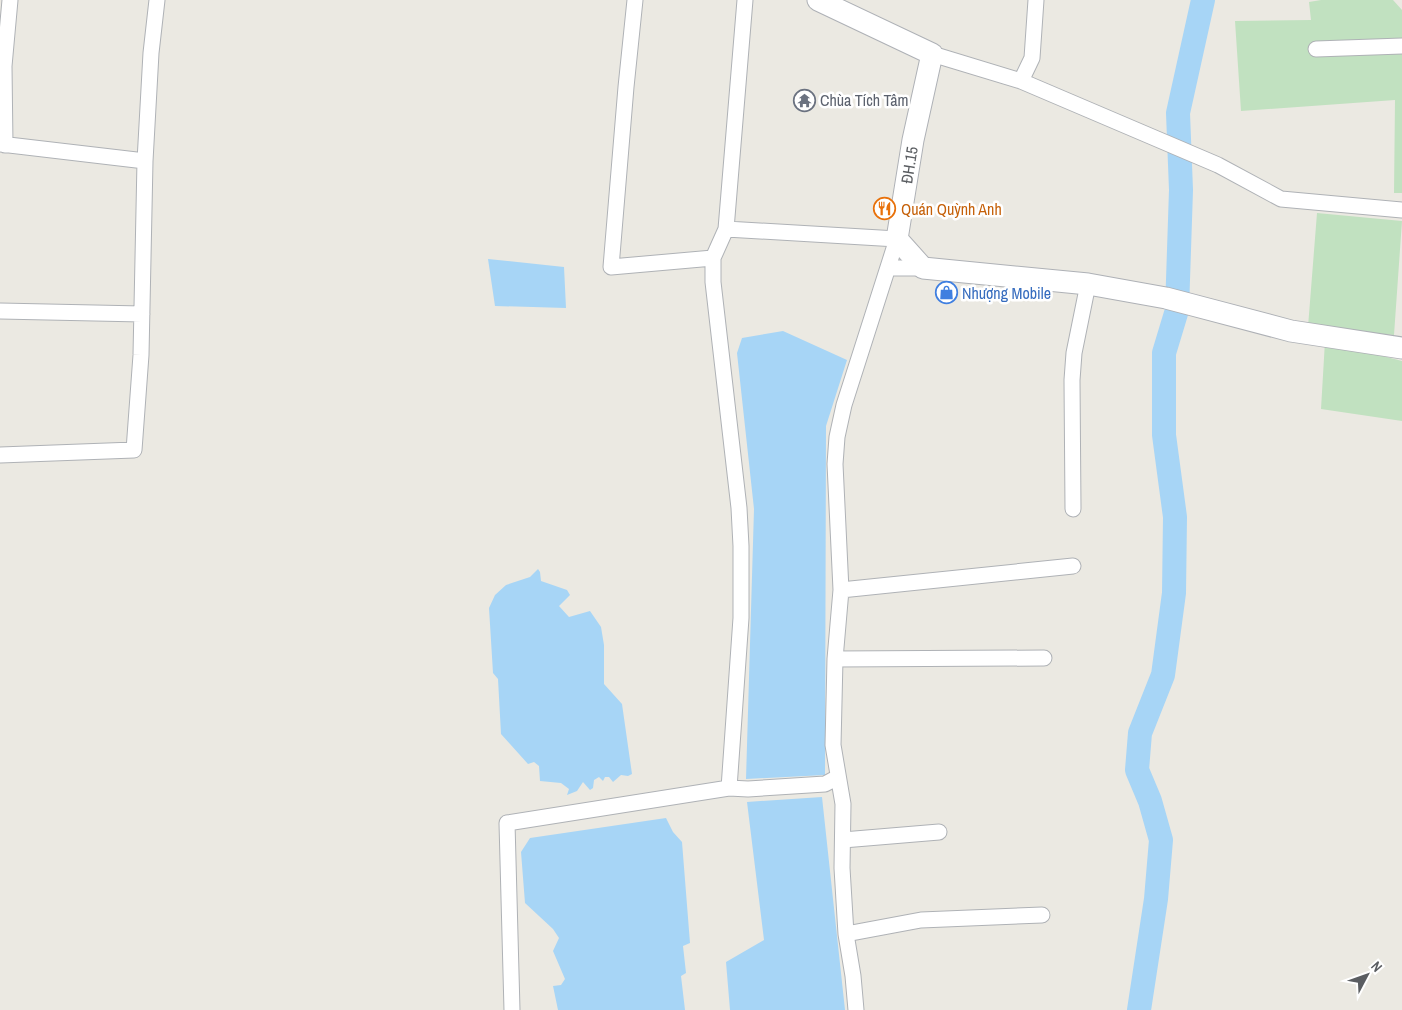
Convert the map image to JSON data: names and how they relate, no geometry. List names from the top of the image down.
{
  "streets": {
    "main road": ["ĐH.15"]
  },
  "places": {
    "temple": ["Chùa Tích Tâm"],
    "restaurant": ["Quán Quỳnh Anh"],
    "shop": ["Nhượng Mobile"]
  },
  "north": "top right"
}
